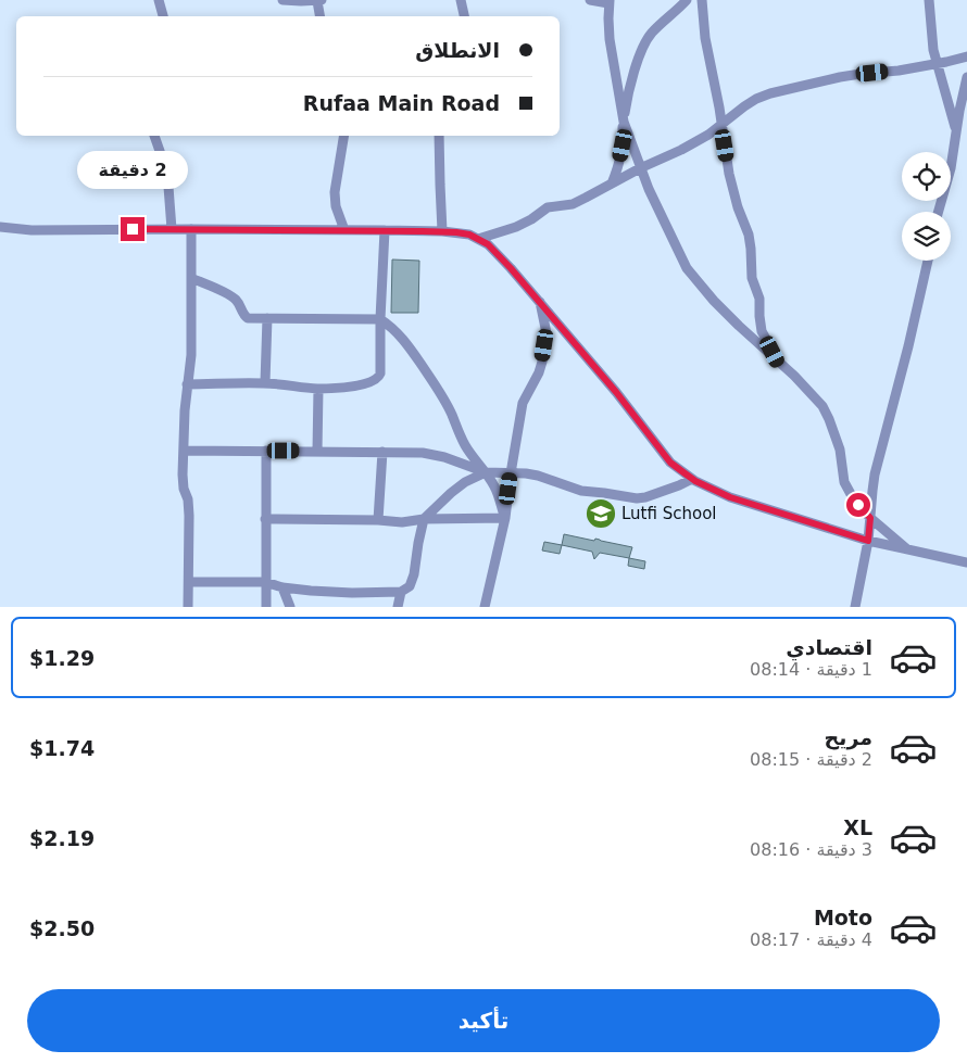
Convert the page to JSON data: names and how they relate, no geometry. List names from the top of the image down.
{
  "places": {
    "school or university": ["Lutfi School"]
  },
  "page": {
    "banner": ["الانطلاق", "Rufaa Main Road"],
    "bubble": "2 دقيقة",
    "list": [
      {
        "name": "اقتصادي",
        "note": "1 دقيقة · 08:14",
        "value": "$1.29"
      },
      {
        "name": "مريح",
        "note": "2 دقيقة · 08:15",
        "value": "$1.74"
      },
      {
        "name": "XL",
        "note": "3 دقيقة · 08:16",
        "value": "$2.19"
      },
      {
        "name": "Moto",
        "note": "4 دقيقة · 08:17",
        "value": "$2.50"
      }
    ],
    "buttons": "تأكيد"
  }
}
